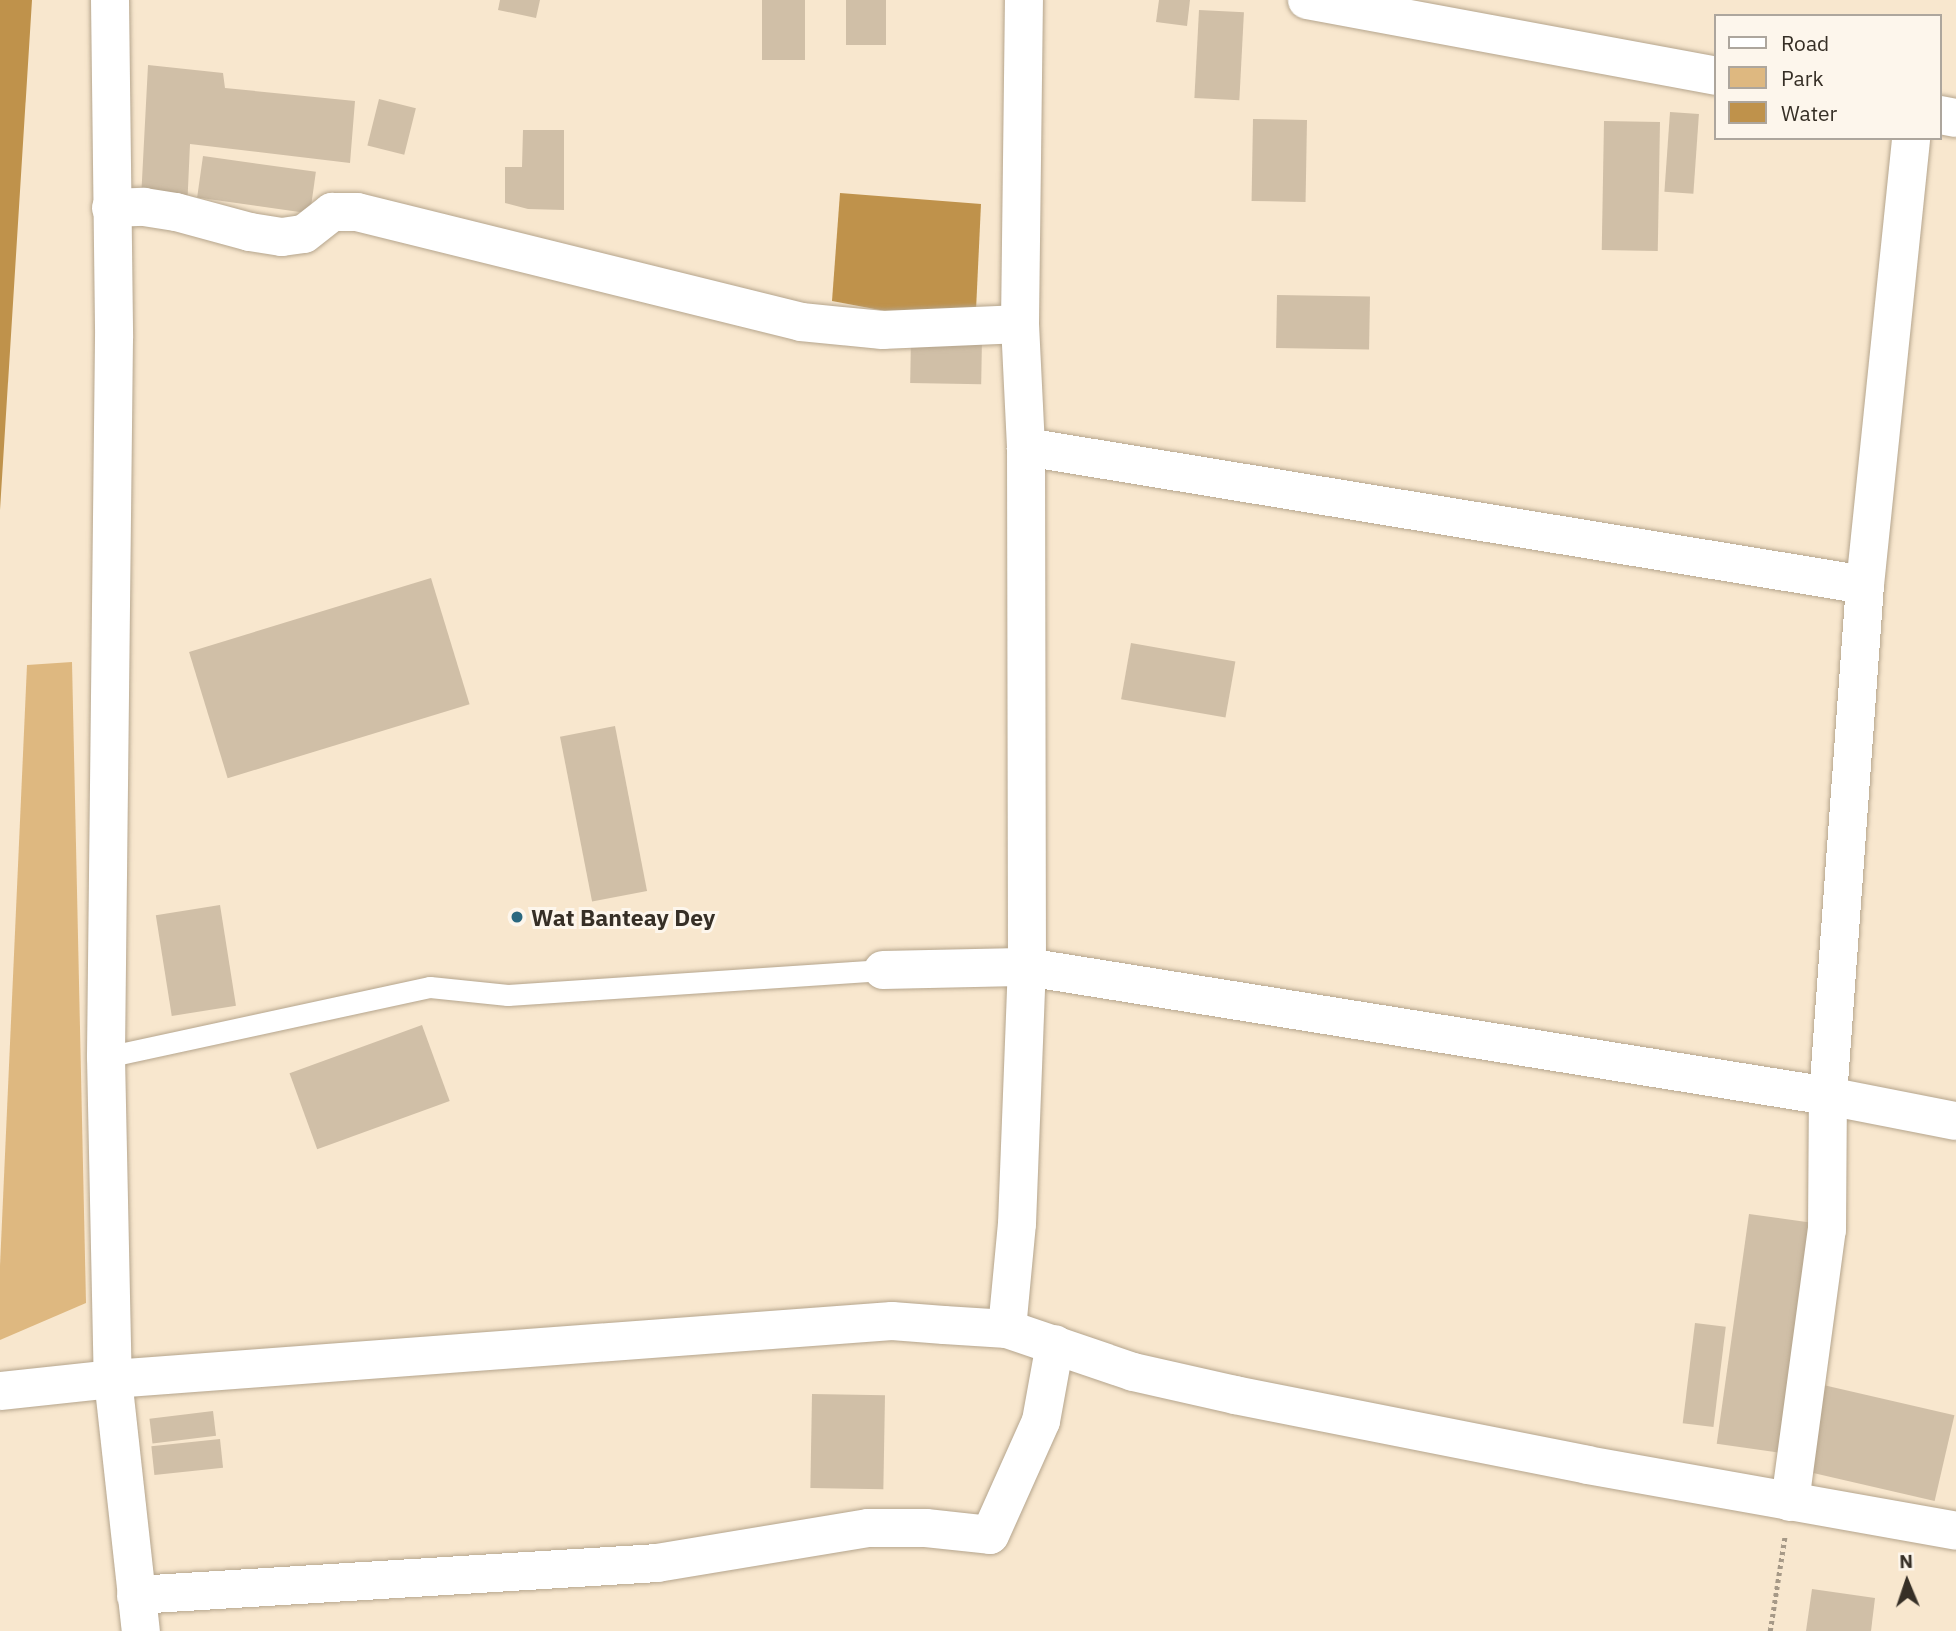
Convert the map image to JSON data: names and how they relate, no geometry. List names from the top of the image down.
{
  "places": ["Wat Banteay Dey"],
  "legend": ["Road", "Park", "Water"],
  "north": "top"
}
